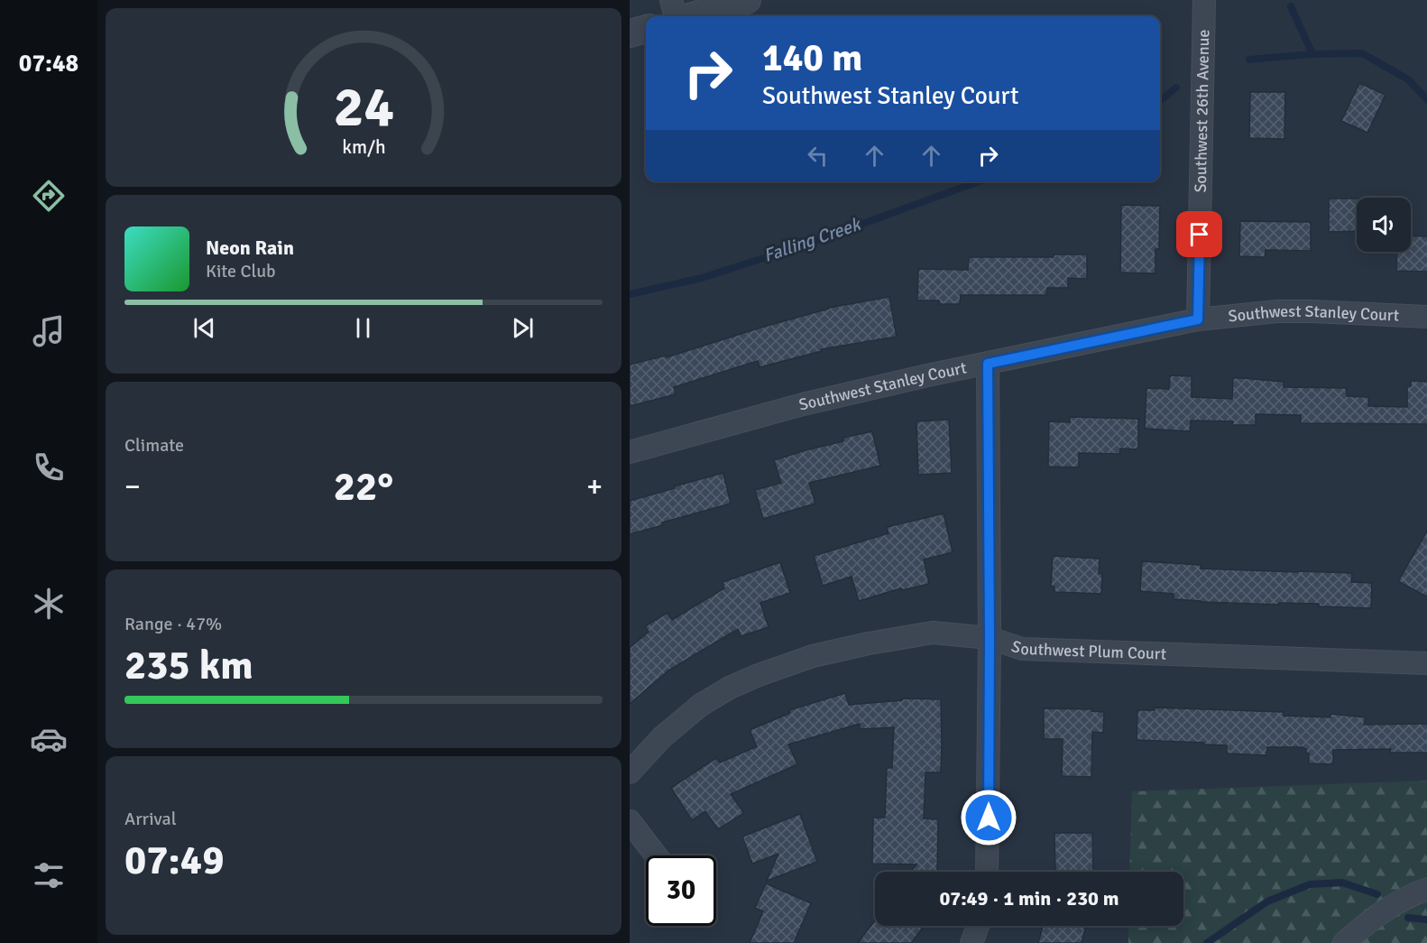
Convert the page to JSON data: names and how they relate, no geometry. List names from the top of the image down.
{
  "streets": {
    "street": ["Southwest 26th Avenue", "Southwest Stanley Court", "Southwest Plum Court"]
  },
  "crossings": [
    ["Southwest 26th Avenue", "Southwest Stanley Court"]
  ],
  "water": ["Falling Creek"],
  "page": {
    "tabs": "07:48",
    "turn": ["140 m", "Southwest Stanley Court"],
    "song": ["Neon Rain", "Kite Club"],
    "tile": [
      "Climate",
      ["Range · 47%", "235 km"],
      ["Arrival", "07:49"]
    ],
    "heat": ["−", "22°", "+"],
    "limit": "30",
    "trip": "07:49 · 1 min · 230 m",
    "gauge": ["24", "km/h"]
  }
}
